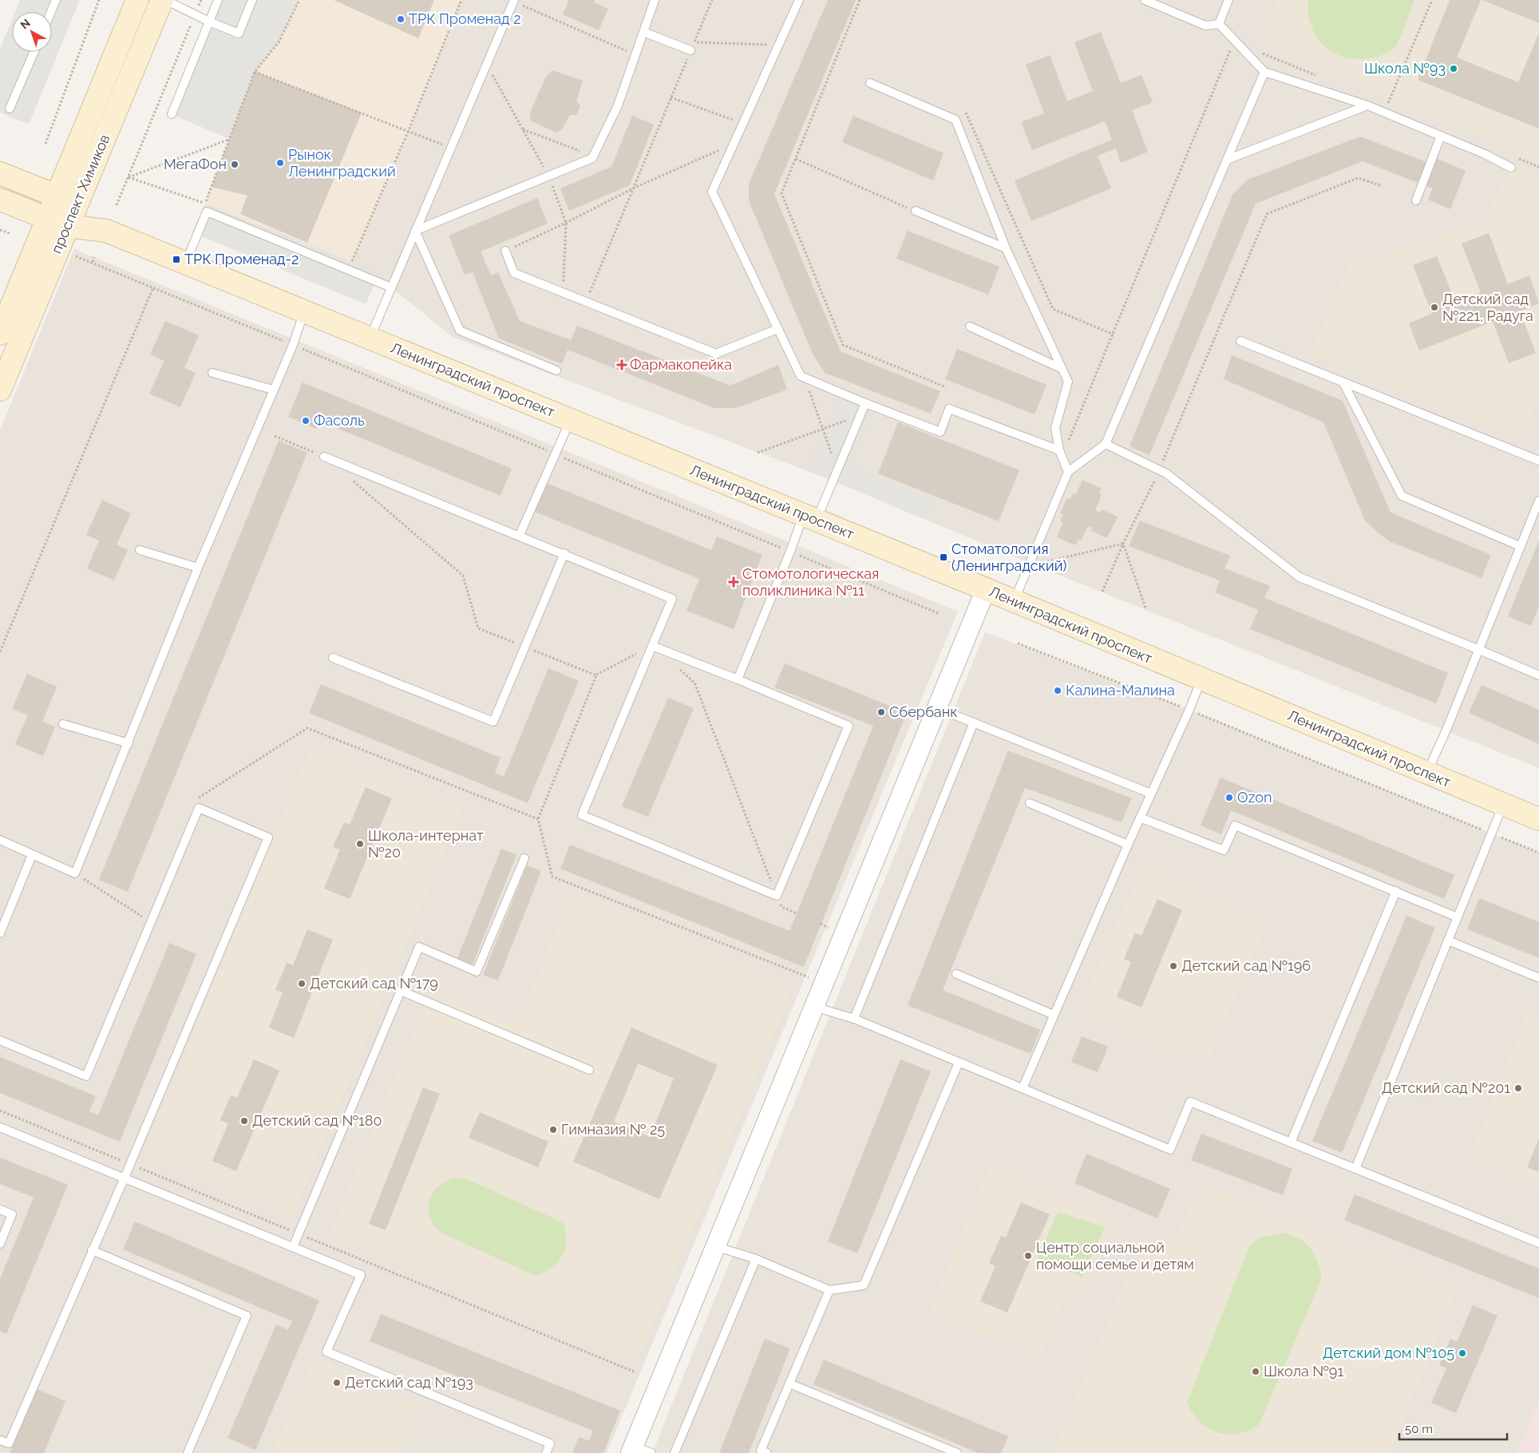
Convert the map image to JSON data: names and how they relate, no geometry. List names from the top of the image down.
{
  "streets": {
    "main road": ["проспект Химиков", "Ленинградский проспект"]
  },
  "crossings": [
    ["проспект Химиков", "Ленинградский проспект"]
  ],
  "places": {
    "other": [
      "ТРК Променад 2",
      "Школа №93",
      "Рынок Ленинградский",
      "МегаФон",
      "Детский сад №221, Радуга",
      "Фасоль",
      "Калина-Малина",
      "Сбербанк",
      "Ozon",
      "Школа-интернат №20",
      "Детский сад №196",
      "Детский сад №179",
      "Детский сад №201",
      "Детский сад №180",
      "Гимназия № 25",
      "Центр социальной помощи семье и детям",
      "Детский дом №105",
      "Школа №91",
      "Детский сад №193"
    ],
    "transit": ["ТРК Променад-2", "Стоматология (Ленинградский)"],
    "health": ["Фармакопейка", "Стомотологическая поликлиника №11"]
  },
  "scale_bar": "50 m",
  "north": "top left"
}
